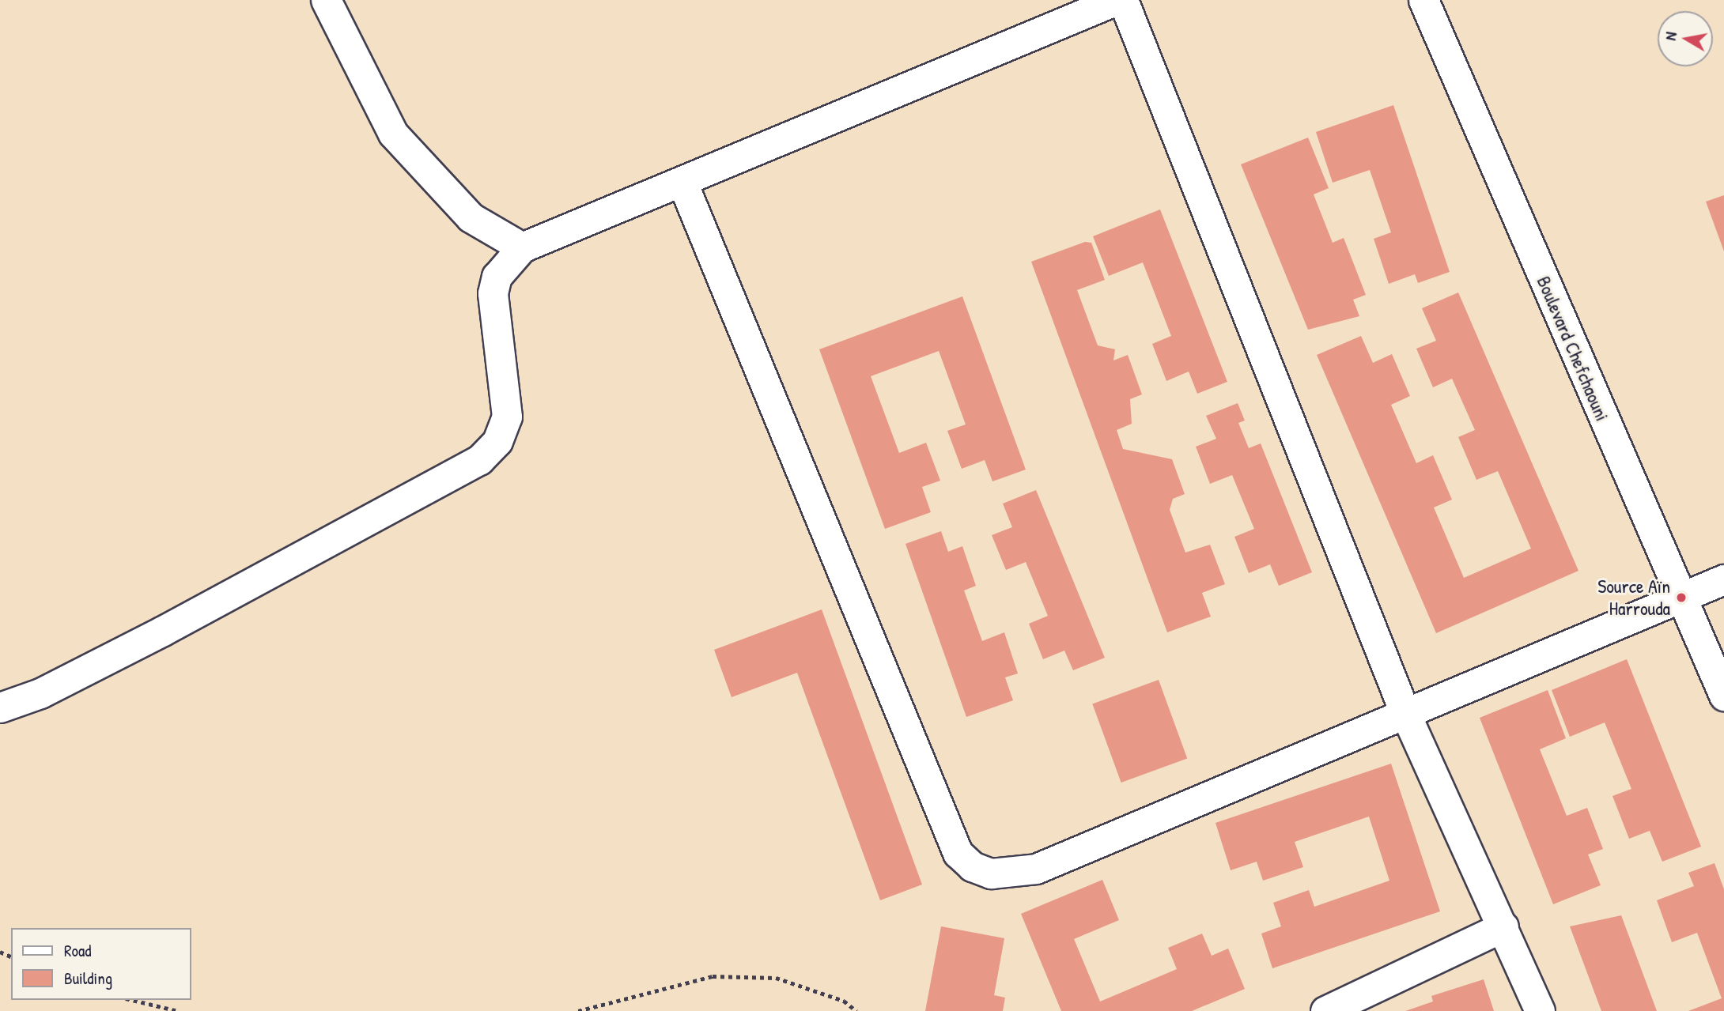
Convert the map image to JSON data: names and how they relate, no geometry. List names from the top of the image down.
{
  "streets": {
    "street": ["Boulevard Chefchaouni"]
  },
  "places": ["Source Aïn Harrouda"],
  "legend": ["Road", "Building"],
  "north": "left"
}
